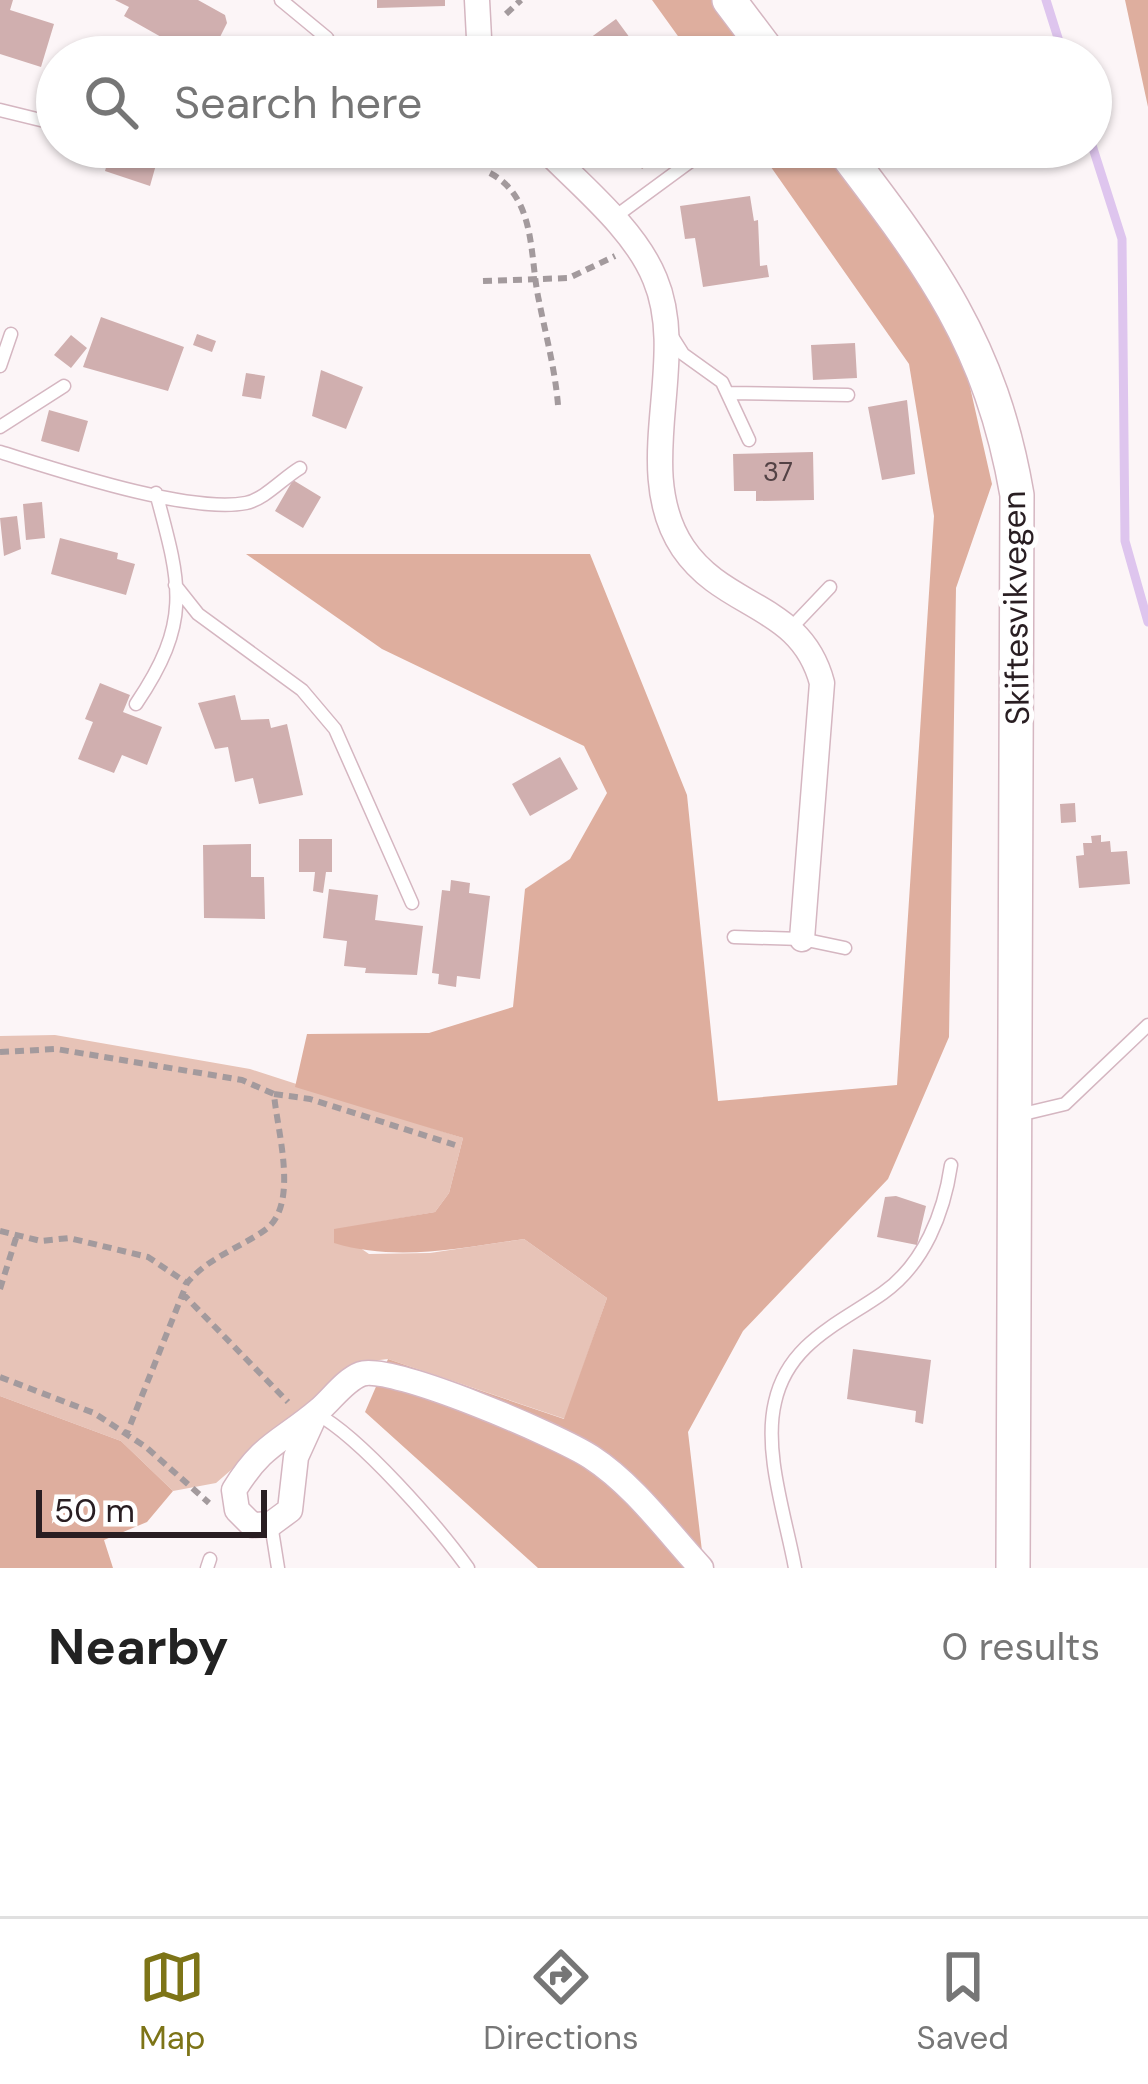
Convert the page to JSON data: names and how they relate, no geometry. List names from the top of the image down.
{
  "streets": {
    "main road": ["Skiftesvikvegen"]
  },
  "house_numbers": ["37"],
  "scale_bar": "50 m",
  "page": {
    "search": "Search here",
    "scale": "50 m",
    "heading": ["Nearby", "0 results"],
    "nav": ["Map", "Directions", "Saved"]
  }
}
